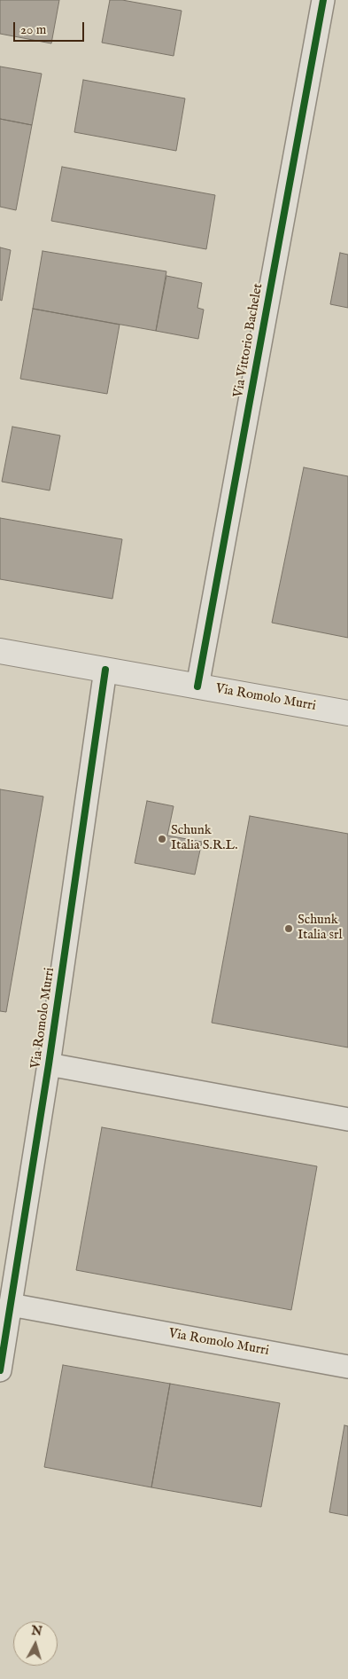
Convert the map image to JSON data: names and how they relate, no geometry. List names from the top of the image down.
{
  "streets": {
    "street": ["Via Vittorio Bachelet", "Via Romolo Murri"]
  },
  "crossings": [
    ["Via Vittorio Bachelet", "Via Romolo Murri"]
  ],
  "places": ["Schunk Italia S.R.L.", "Schunk Italia srl"],
  "scale_bar": "20 m",
  "north": "top"
}
